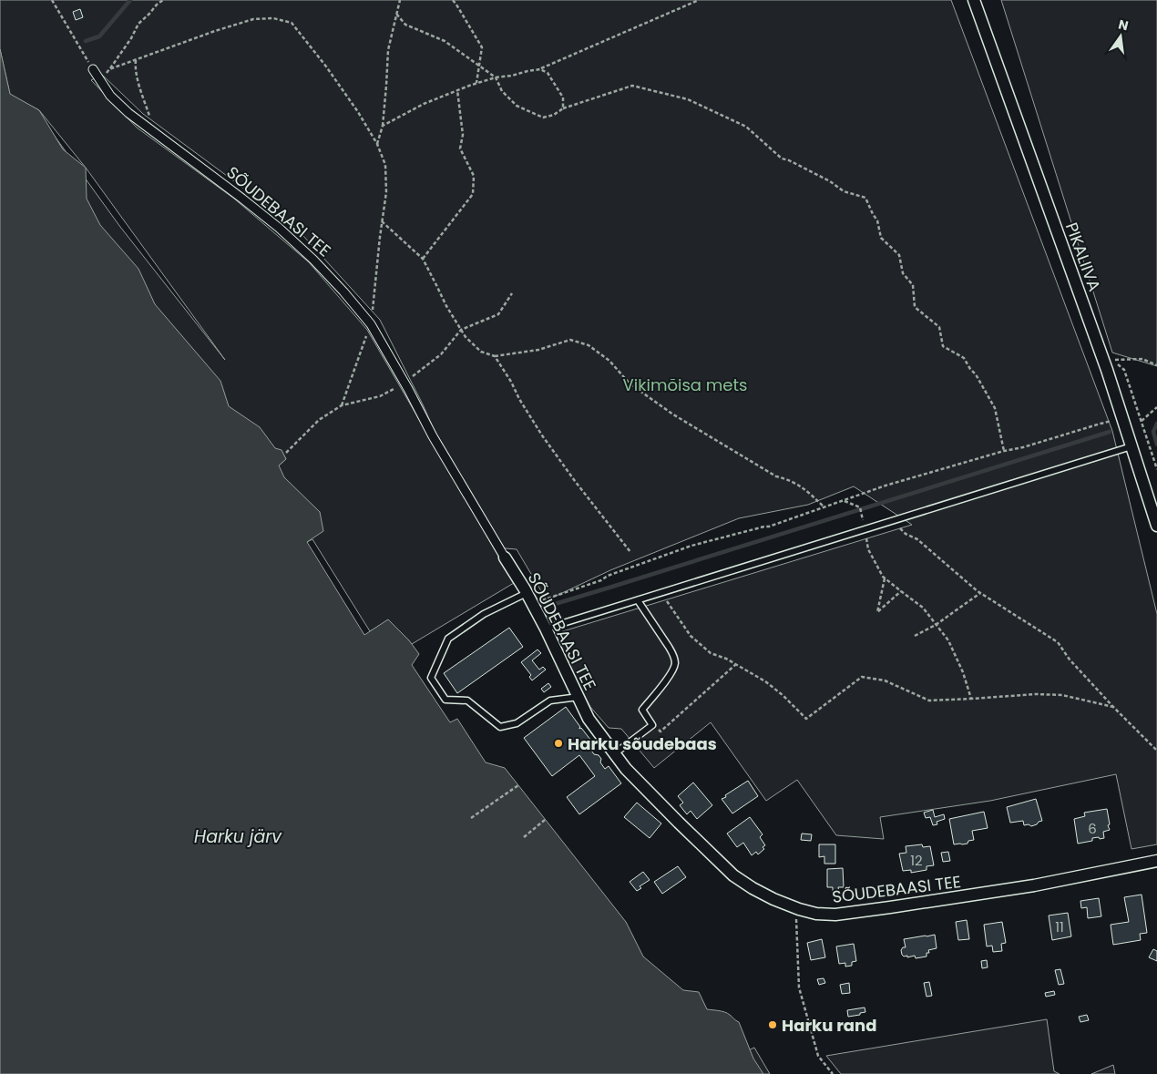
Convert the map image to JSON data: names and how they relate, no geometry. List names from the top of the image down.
{
  "streets": {
    "street": ["SÕUDEBAASI TEE", "PIKALIIVA"]
  },
  "water": ["Harku järv"],
  "parks": ["Vikimõisa mets"],
  "places": ["Harku sõudebaas", "Harku rand"],
  "house_numbers": ["6", "12", "11"],
  "north": "top"
}
